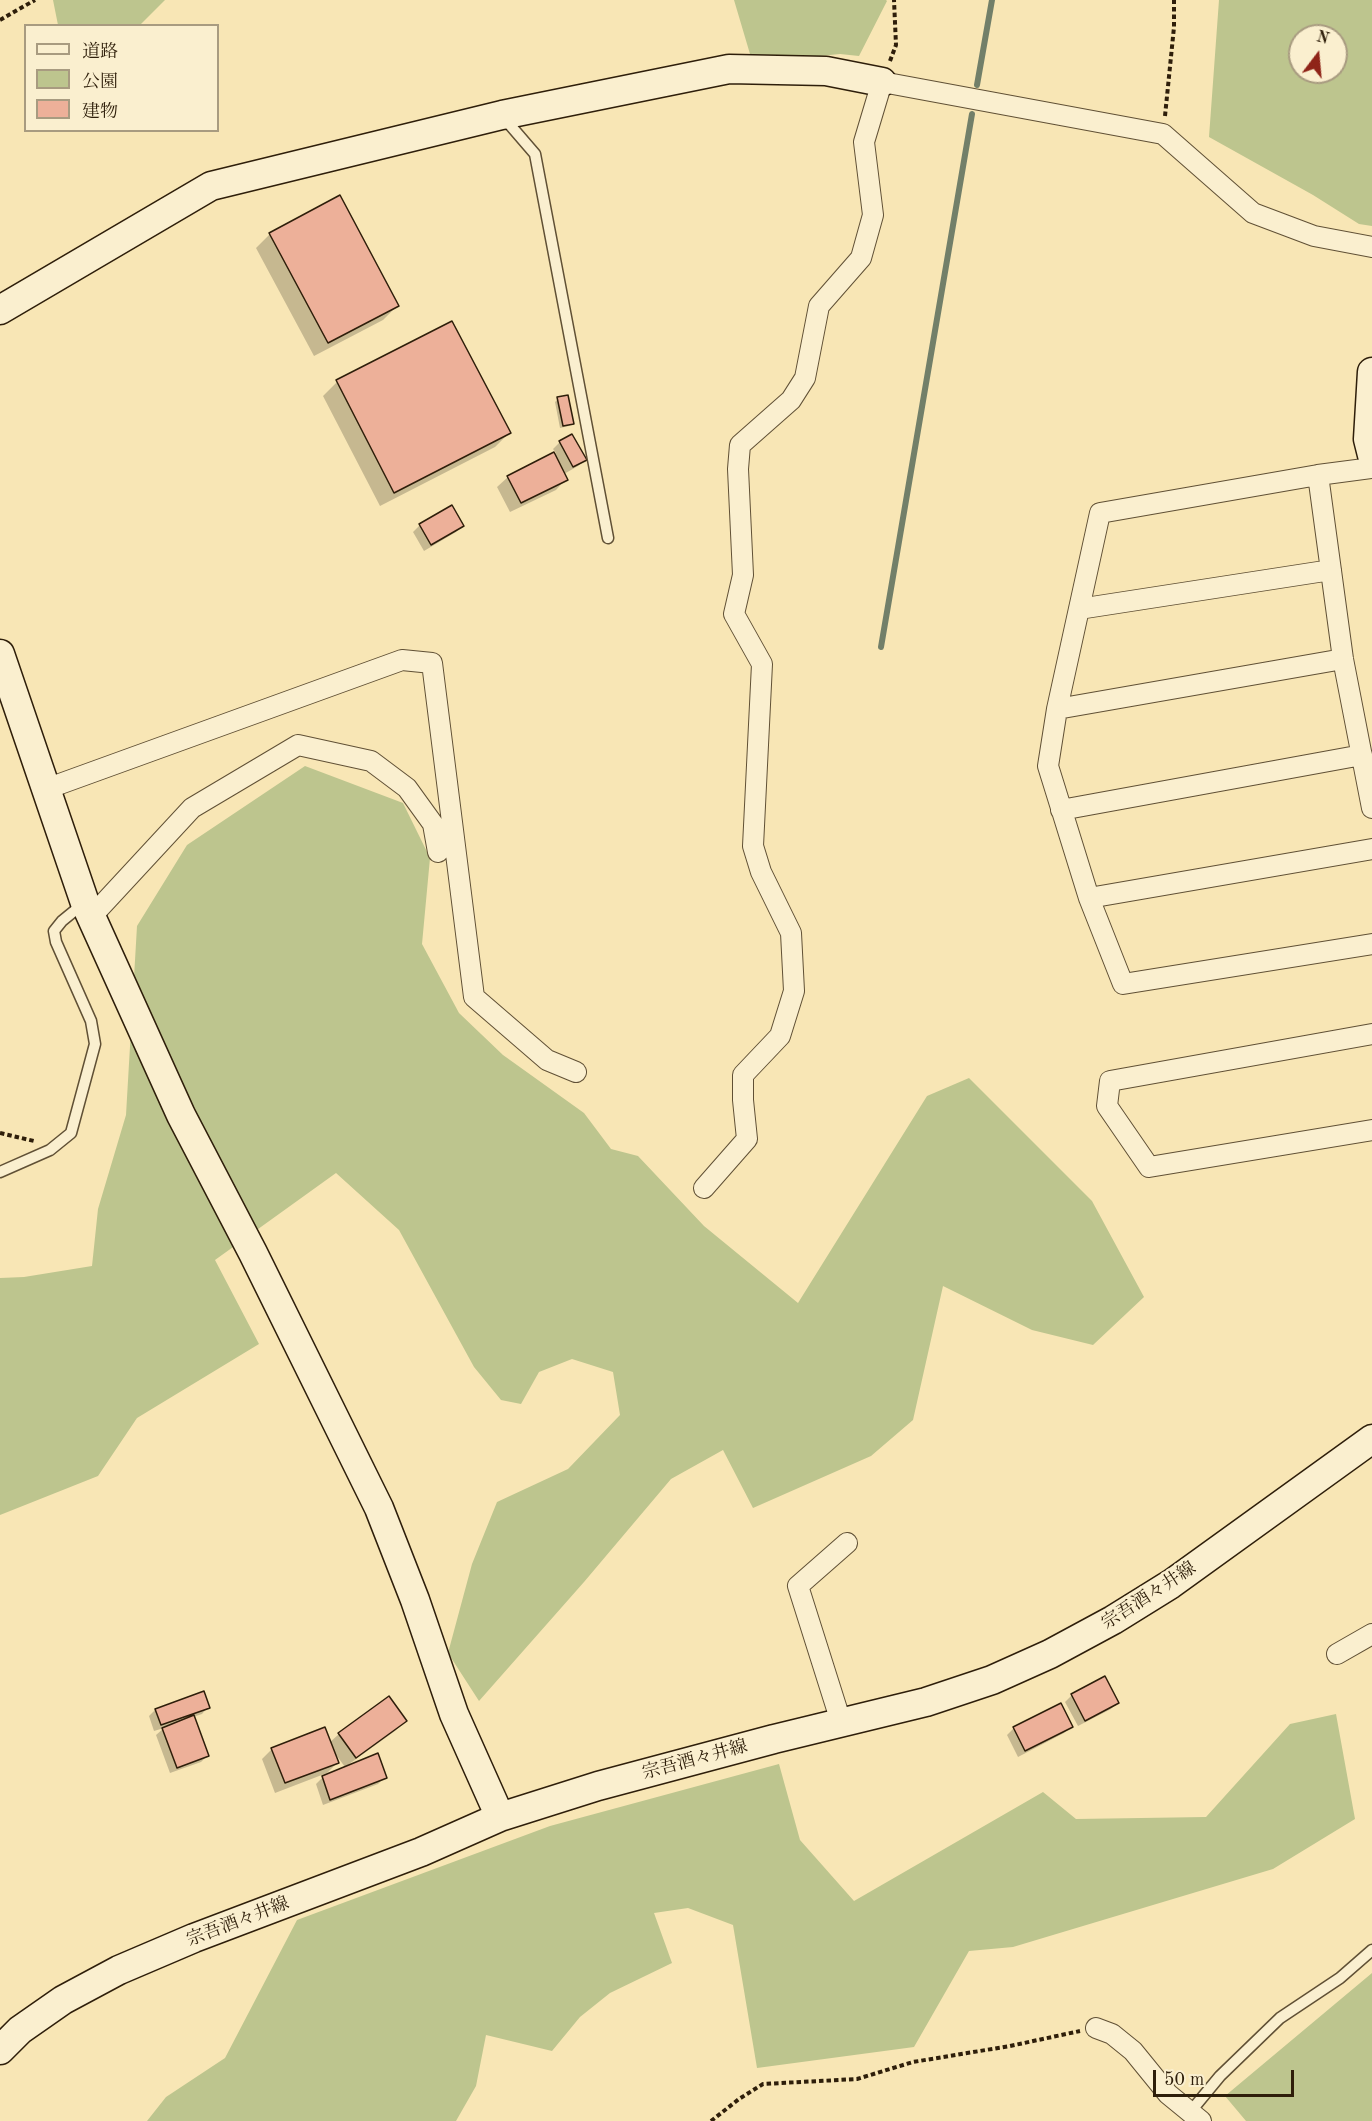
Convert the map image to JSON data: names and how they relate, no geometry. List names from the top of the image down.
{
  "streets": {
    "street": ["宗吾酒々井線"]
  },
  "legend": ["道路", "公園", "建物"],
  "scale_bar": "50 m",
  "north": "top"
}
